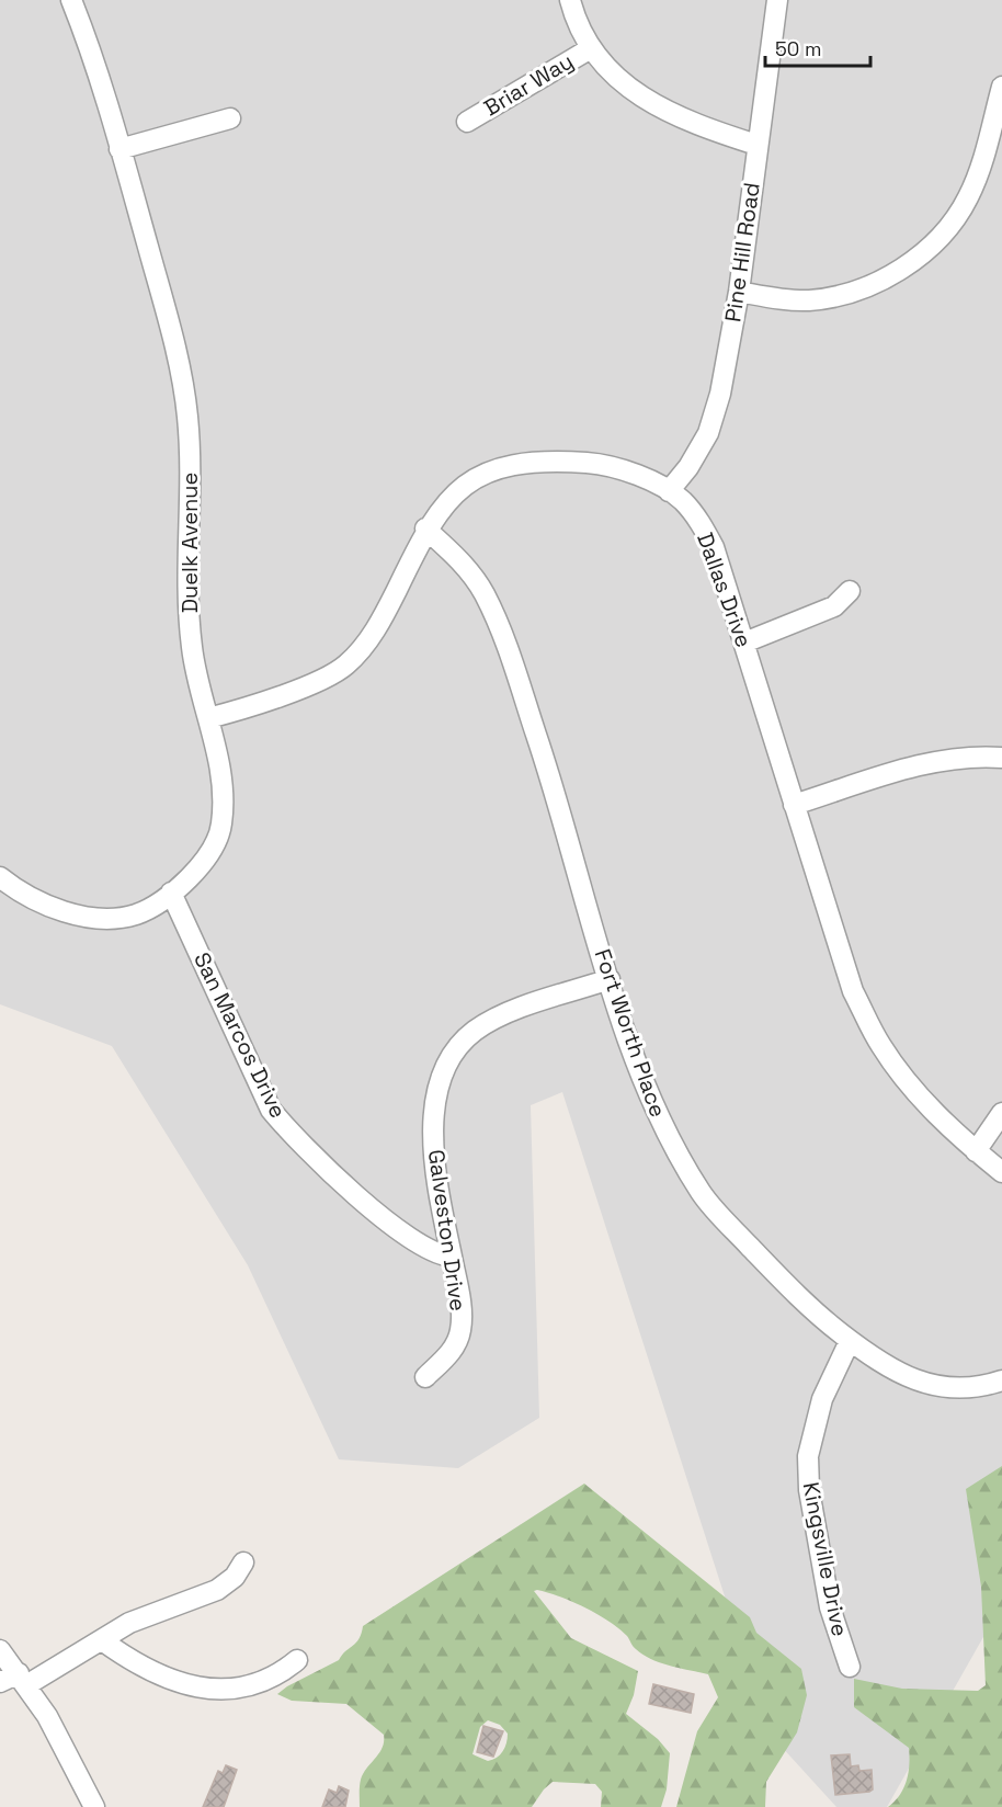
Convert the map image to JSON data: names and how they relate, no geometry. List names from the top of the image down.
{
  "streets": {
    "street": [
      "Briar Way",
      "Pine Hill Road",
      "Duelk Avenue",
      "Dallas Drive",
      "Fort Worth Place",
      "San Marcos Drive",
      "Galveston Drive",
      "Kingsville Drive"
    ]
  },
  "crossings": [
    ["Pine Hill Road", "Dallas Drive"],
    ["Duelk Avenue", "Dallas Drive"],
    ["Duelk Avenue", "San Marcos Drive"],
    ["Dallas Drive", "Fort Worth Place"],
    ["Fort Worth Place", "Galveston Drive"],
    ["Fort Worth Place", "Kingsville Drive"],
    ["San Marcos Drive", "Galveston Drive"]
  ],
  "scale_bar": "50 m"
}
